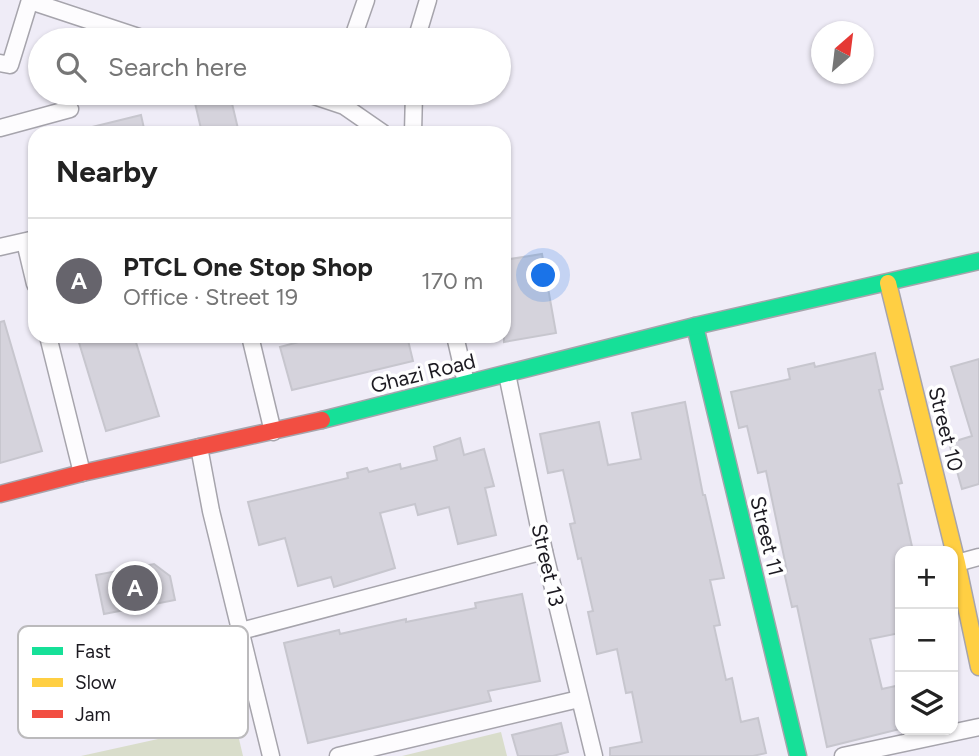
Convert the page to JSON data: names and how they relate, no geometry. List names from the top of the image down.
{
  "streets": {
    "main road": ["Ghazi Road", "Street 10", "Street 11"],
    "street": ["Street 13"]
  },
  "crossings": [
    ["Ghazi Road", "Street 10"],
    ["Ghazi Road", "Street 11"],
    ["Ghazi Road", "Street 13"]
  ],
  "legend": ["Fast", "Slow", "Jam"],
  "north": "top right",
  "page": {
    "search": "Search here",
    "heading": "Nearby",
    "list": [
      {
        "mark": "A",
        "name": "PTCL One Stop Shop",
        "note": "Office · Street 19",
        "value": "170 m"
      }
    ],
    "map_buttons": ["+", "−"],
    "pins": "A"
  }
}
